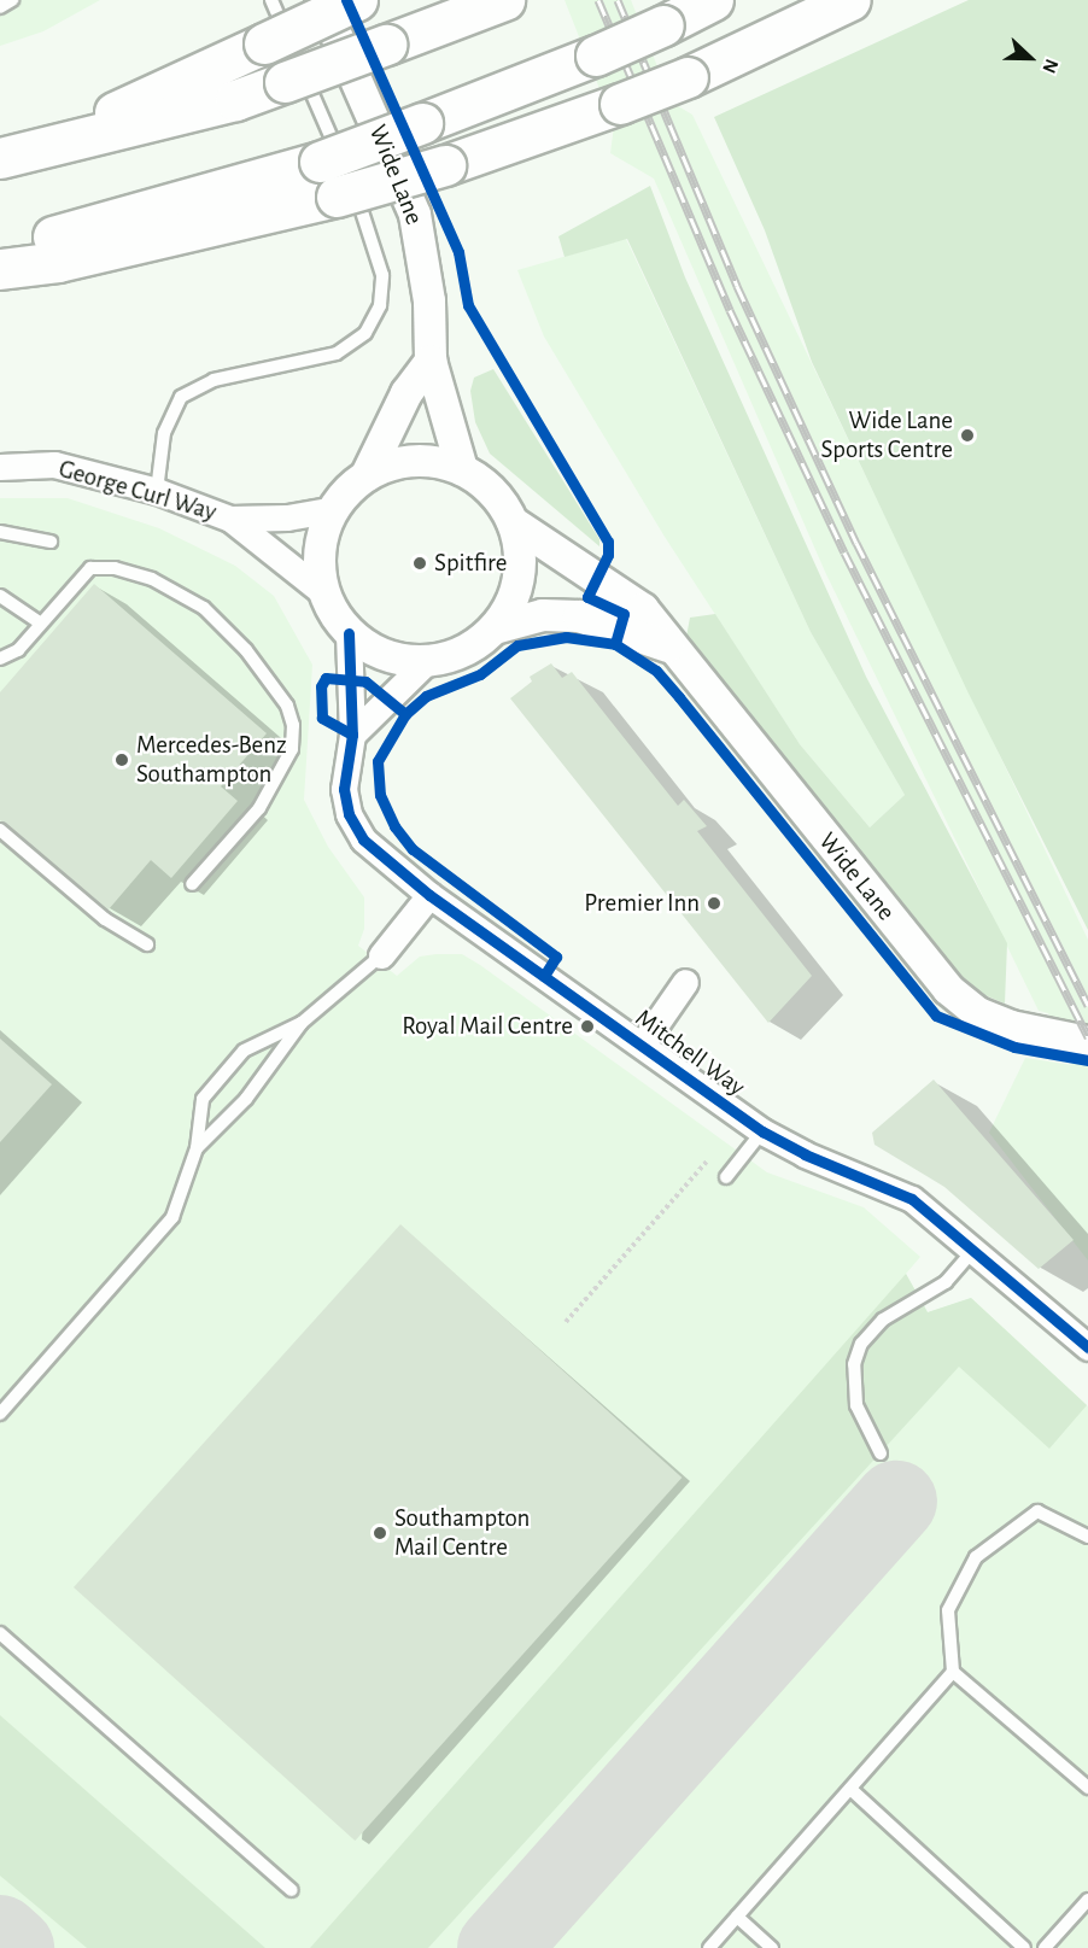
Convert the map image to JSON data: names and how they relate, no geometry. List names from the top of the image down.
{
  "streets": {
    "street": ["Wide Lane", "George Curl Way", "Mitchell Way"]
  },
  "crossings": [
    ["Wide Lane", "George Curl Way"],
    ["Wide Lane", "Mitchell Way"],
    ["George Curl Way", "Mitchell Way"]
  ],
  "places": [
    "Wide Lane Sports Centre",
    "Spitfire",
    "Mercedes-Benz Southampton",
    "Premier Inn",
    "Royal Mail Centre",
    "Southampton Mail Centre"
  ],
  "north": "right"
}
